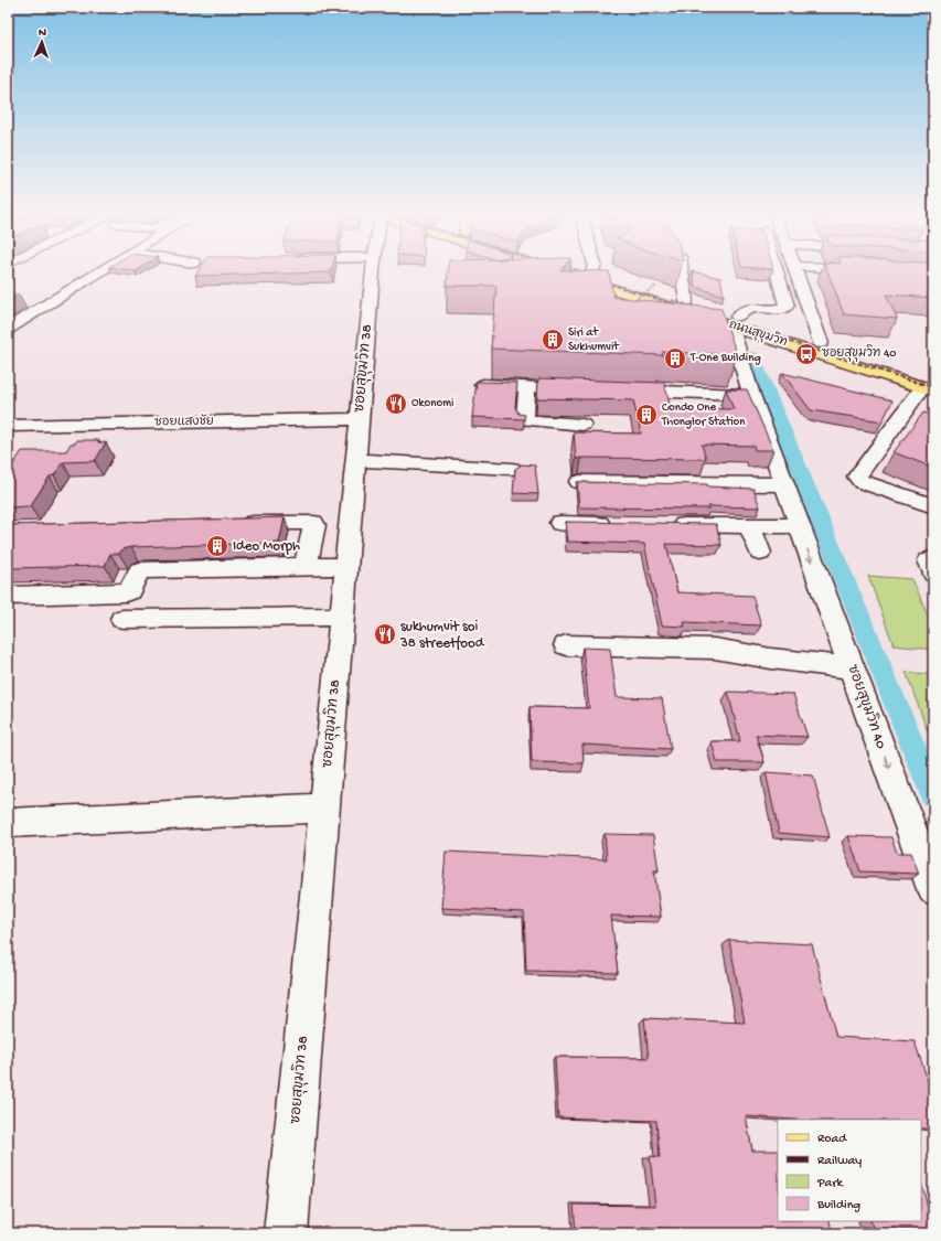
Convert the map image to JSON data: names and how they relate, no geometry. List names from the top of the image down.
{
  "streets": {
    "main road": ["ถนนสุขุมวิท"],
    "street": ["ซอยสุขุมวิท 38", "ซอยแสงชัย", "ซอยสุขุมวิท 40"]
  },
  "crossings": [
    ["ถนนสุขุมวิท", "ซอยสุขุมวิท 40"],
    ["ซอยสุขุมวิท 38", "ซอยแสงชัย"]
  ],
  "one_way": ["ซอยสุขุมวิท 40"],
  "places": {
    "building": [
      "Siri at Sukhumvit",
      "T-One Building",
      "Condo One Thonglor Station",
      "Ideo Morph"
    ],
    "bus stop": ["ซอยสุขุมวิท 40"],
    "restaurant": ["Okonomi", "sukhumvit soi 38 streetfood"]
  },
  "legend": [
    "Road",
    "Railway",
    "Park",
    "Building"
  ],
  "north": "top"
}
